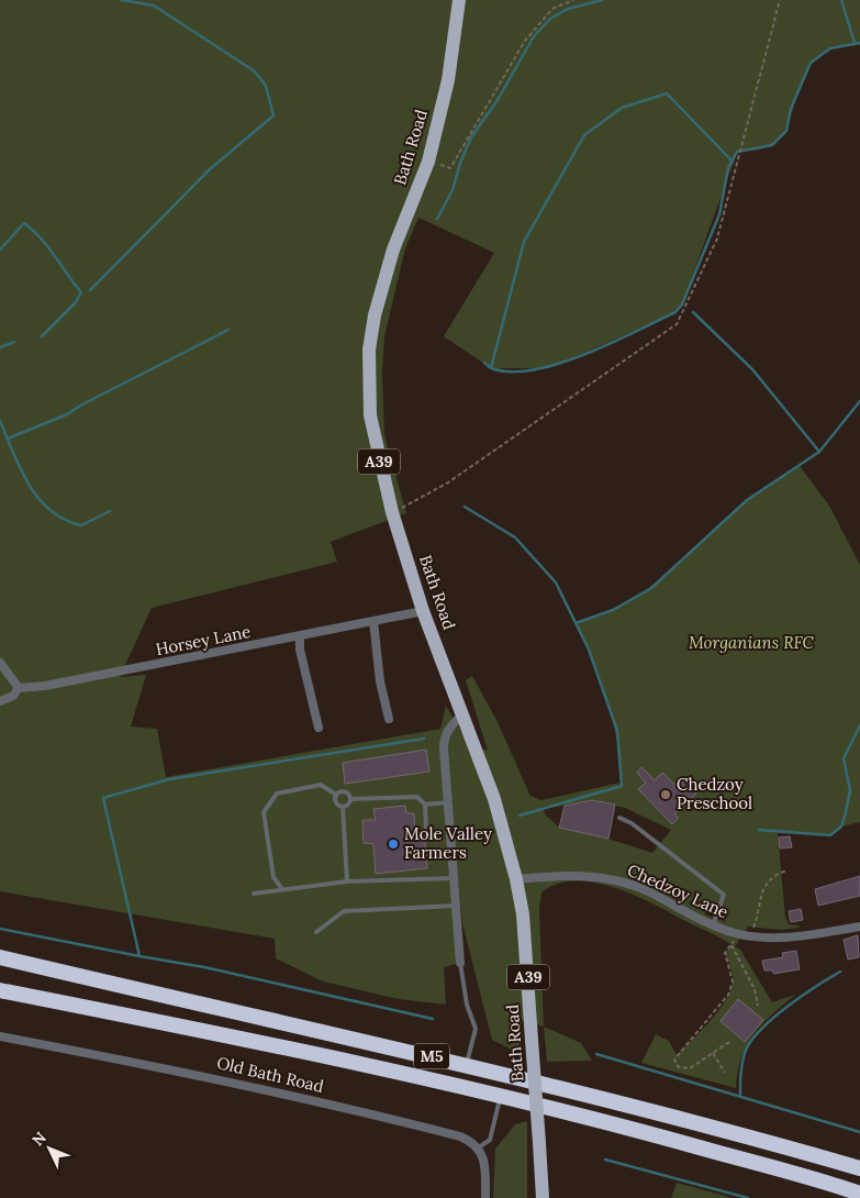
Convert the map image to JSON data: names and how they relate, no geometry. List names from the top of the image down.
{
  "streets": {
    "highway": ["M5"],
    "main road": ["Bath Road", "A39"],
    "street": ["Horsey Lane", "Chedzoy Lane", "Old Bath Road"]
  },
  "crossings": [
    ["Bath Road", "Horsey Lane"],
    ["Bath Road", "Chedzoy Lane"]
  ],
  "parks": ["Morganians RFC"],
  "places": ["Chedzoy Preschool", "Mole Valley Farmers"],
  "north": "top left"
}
